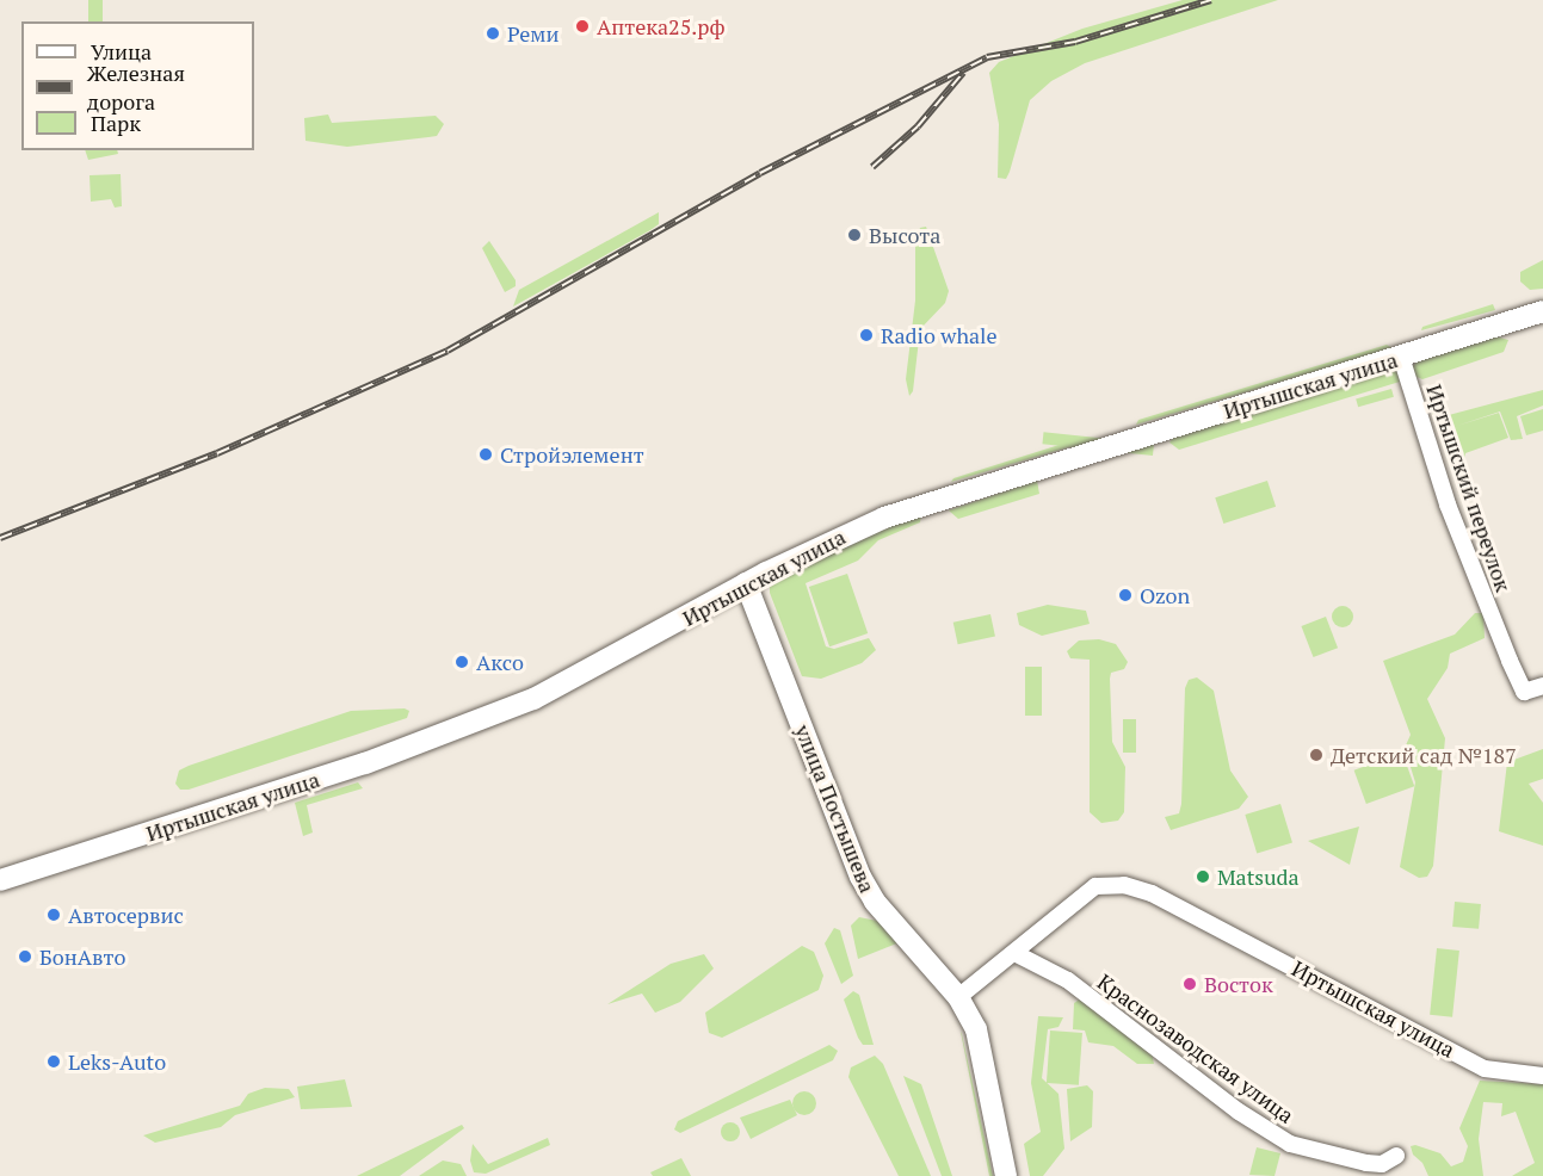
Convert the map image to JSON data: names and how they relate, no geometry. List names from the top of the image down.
{
  "streets": {
    "main road": ["Иртышская улица", "улица Постышева"],
    "street": ["Иртышский переулок", "Краснозаводская улица"]
  },
  "crossings": [
    ["Иртышская улица", "Иртышский переулок"],
    ["Иртышская улица", "улица Постышева"],
    ["Иртышская улица", "Краснозаводская улица"]
  ],
  "places": [
    "Аптека25.рф",
    "Реми",
    "Высота",
    "Radio whale",
    "Стройэлемент",
    "Ozon",
    "Аксо",
    "Детский сад №187",
    "Matsuda",
    "Автосервис",
    "БонАвто",
    "Восток",
    "Leks-Auto"
  ],
  "legend": ["Улица", "Железная дорога", "Парк"]
}
